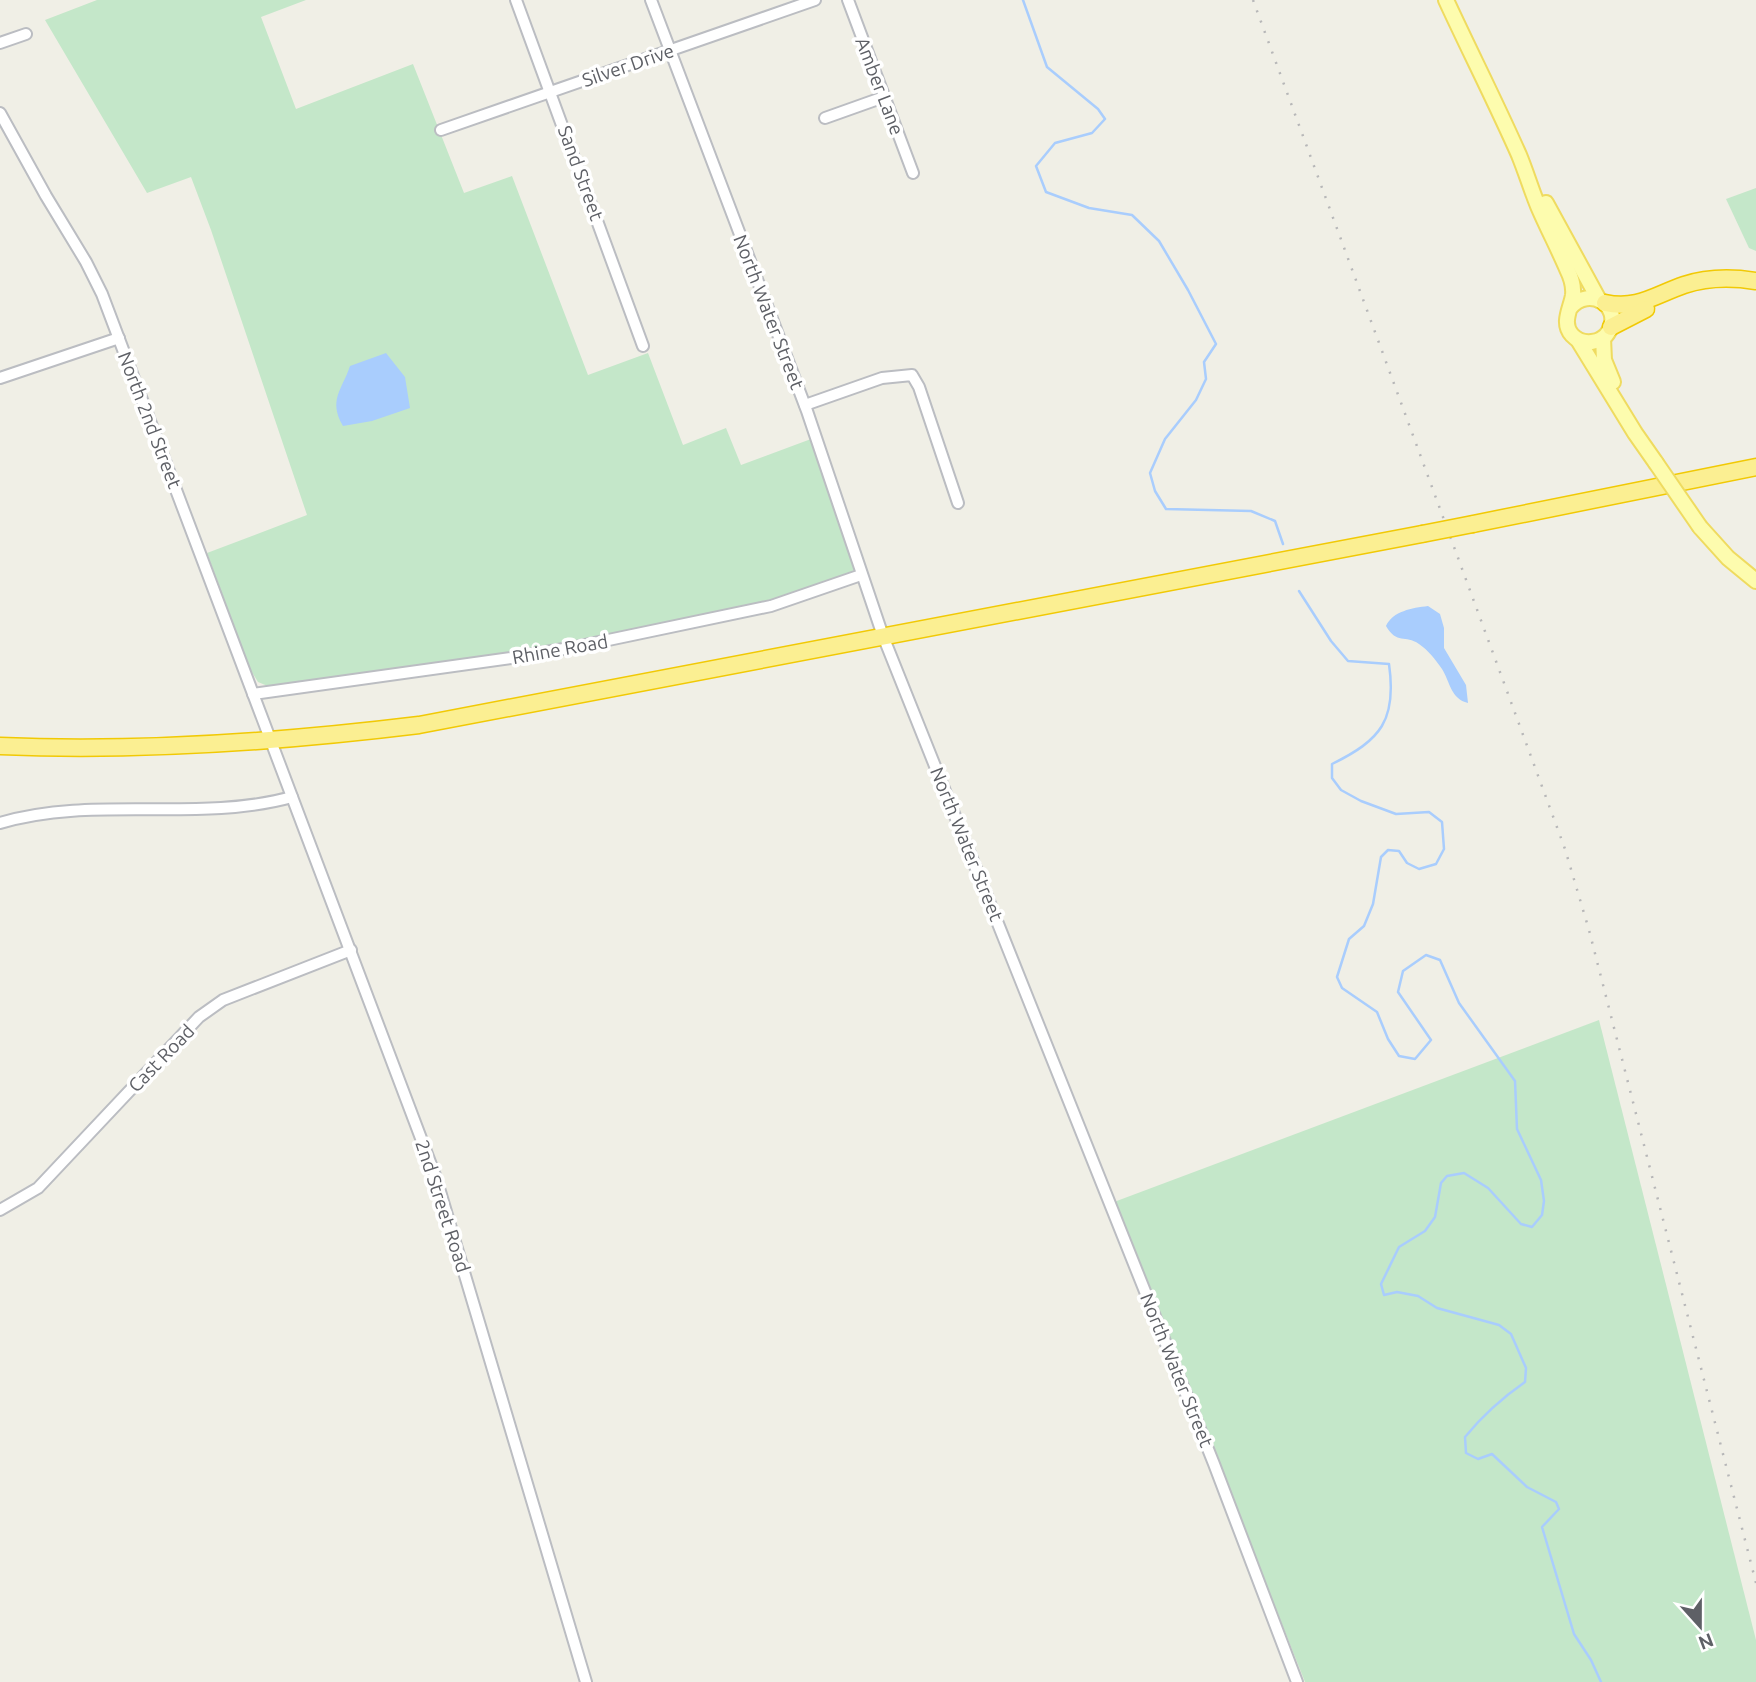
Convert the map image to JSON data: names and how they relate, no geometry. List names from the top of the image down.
{
  "streets": {
    "street": [
      "Silver Drive",
      "Amber Lane",
      "Sand Street",
      "North Water Street",
      "North 2nd Street",
      "Rhine Road",
      "Cast Road",
      "2nd Street Road"
    ]
  },
  "crossings": [
    ["Silver Drive", "Sand Street"],
    ["Silver Drive", "North Water Street"],
    ["North Water Street", "Rhine Road"],
    ["North 2nd Street", "Rhine Road"],
    ["North 2nd Street", "2nd Street Road"],
    ["Cast Road", "2nd Street Road"]
  ],
  "north": "bottom"
}
